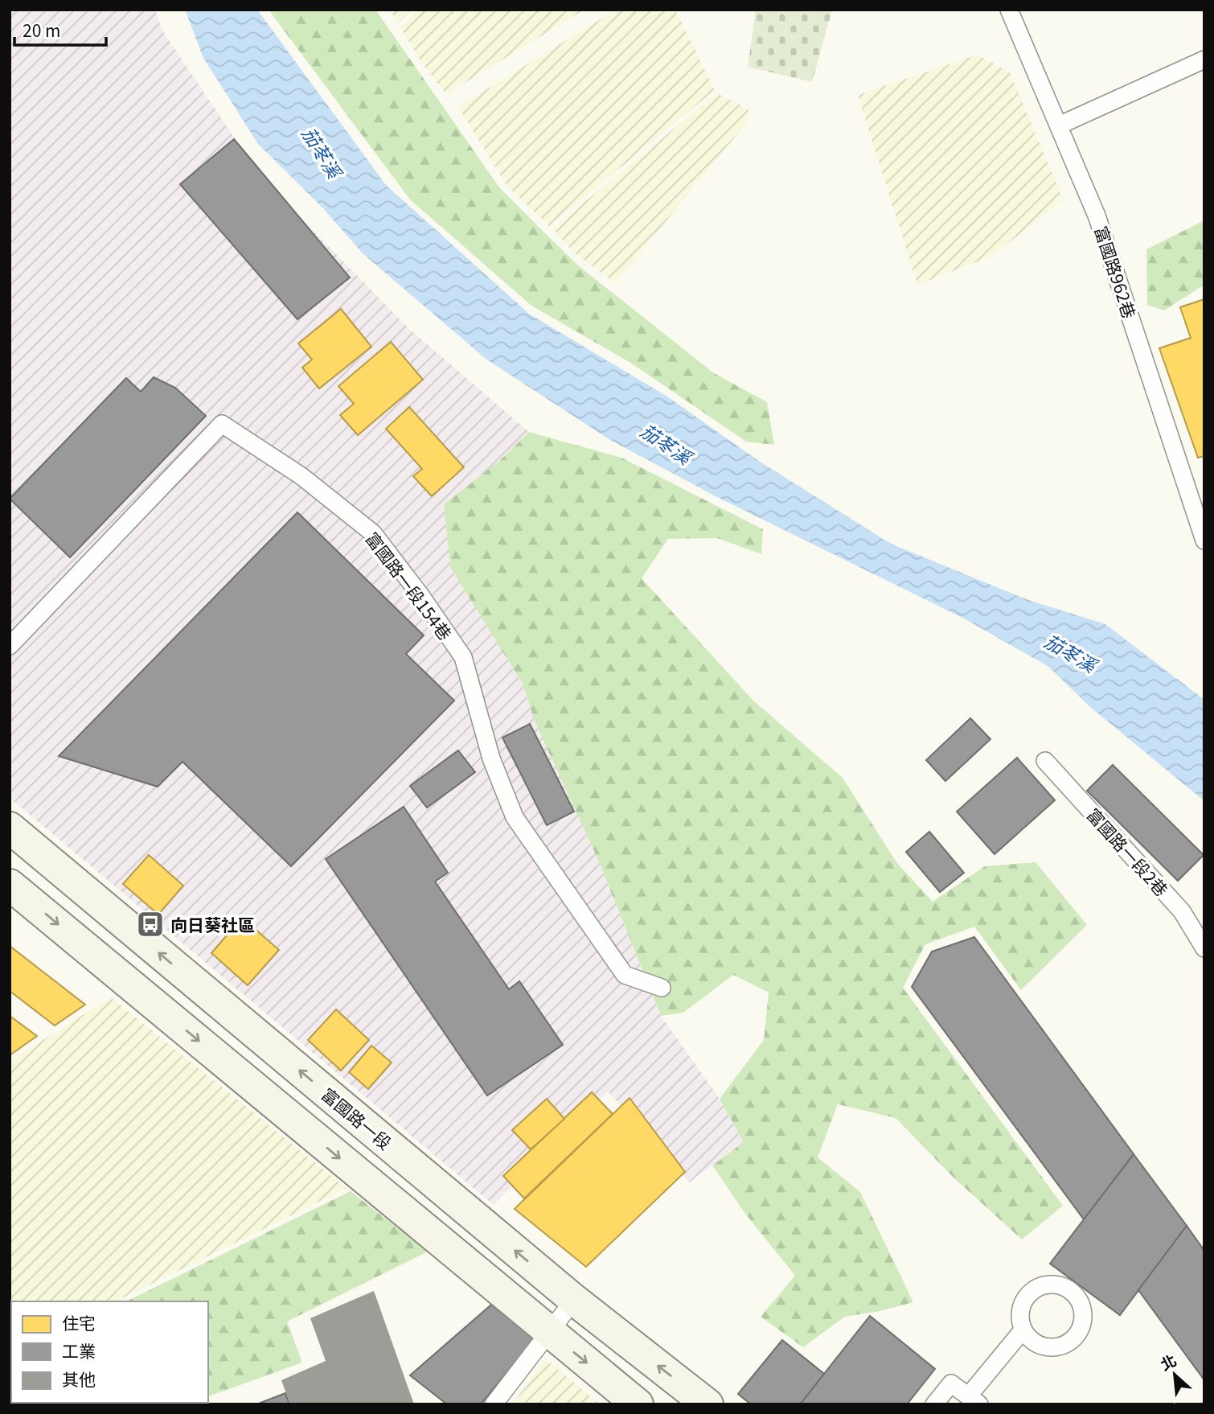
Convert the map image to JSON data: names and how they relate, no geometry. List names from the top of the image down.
{
  "streets": {
    "street": ["富國路一段"],
    "lane": ["富國路962巷", "富國路一段154巷", "富國路一段2巷"]
  },
  "water": ["茄苳溪"],
  "places": {
    "bus stop": ["向日葵社區"]
  },
  "legend": ["住宅", "工業", "其他"],
  "scale_bar": "20 m",
  "north": "top left"
}
